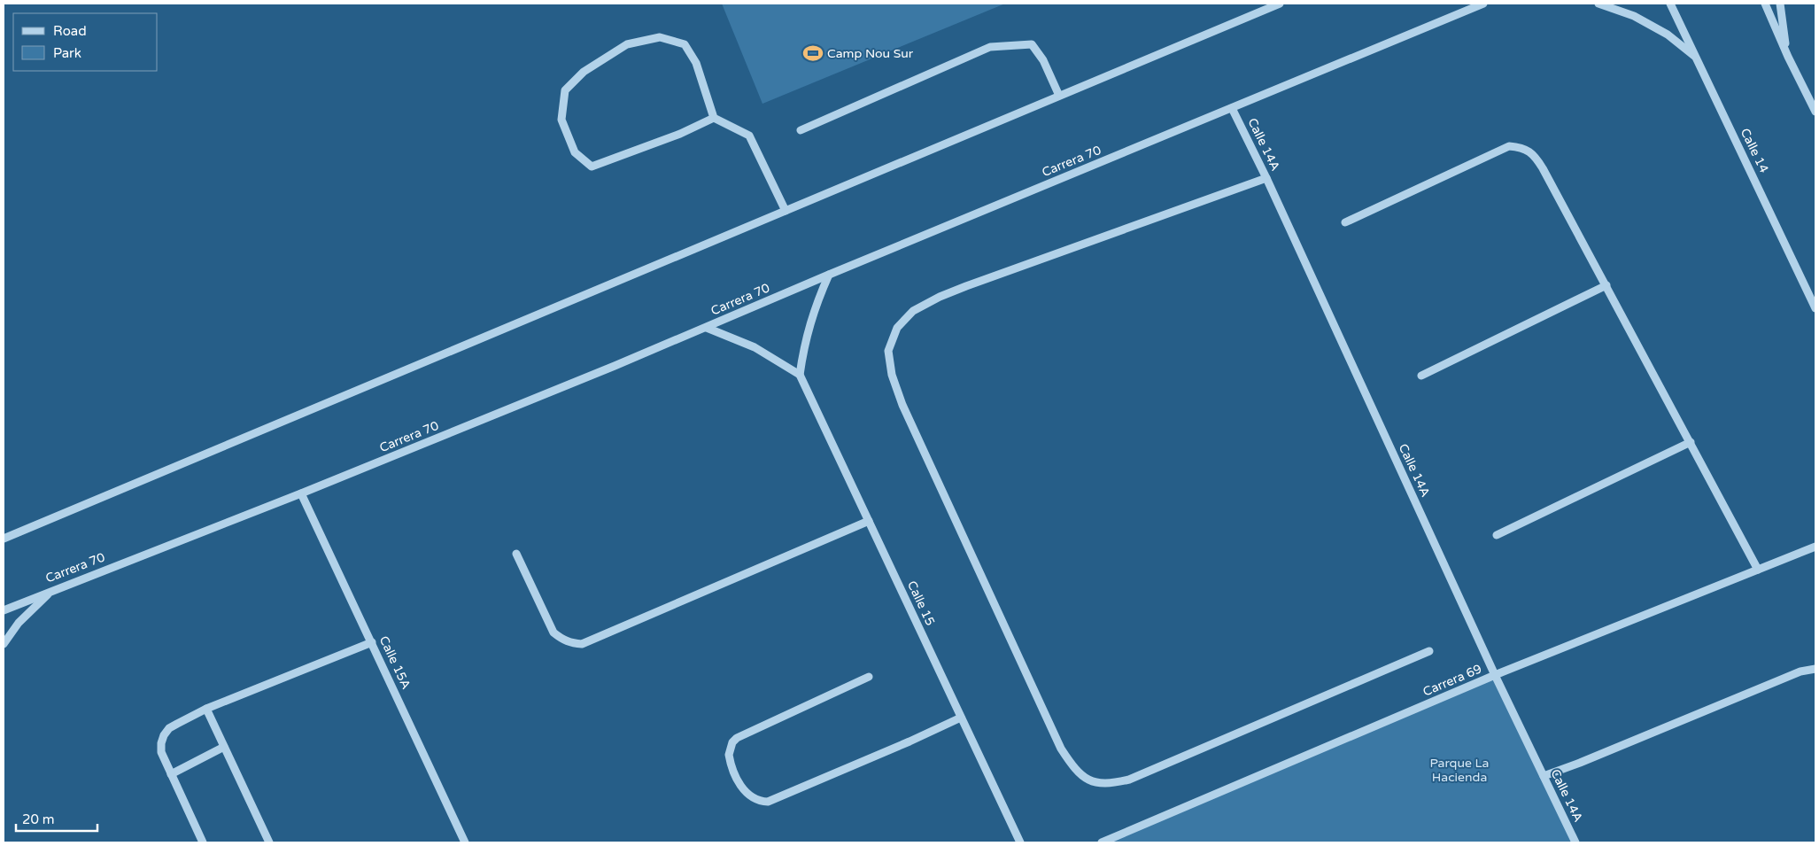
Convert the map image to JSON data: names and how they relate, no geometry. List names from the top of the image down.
{
  "streets": {
    "street": [
      "Calle 14A",
      "Calle 14",
      "Carrera 70",
      "Calle 15",
      "Calle 15A",
      "Carrera 69"
    ]
  },
  "crossings": [
    ["Calle 14A", "Carrera 70"],
    ["Calle 14A", "Carrera 69"],
    ["Carrera 70", "Calle 15A"]
  ],
  "parks": ["Parque La Hacienda"],
  "places": {
    "sports": ["Camp Nou Sur"]
  },
  "legend": ["Road", "Park"],
  "scale_bar": "20 m"
}
